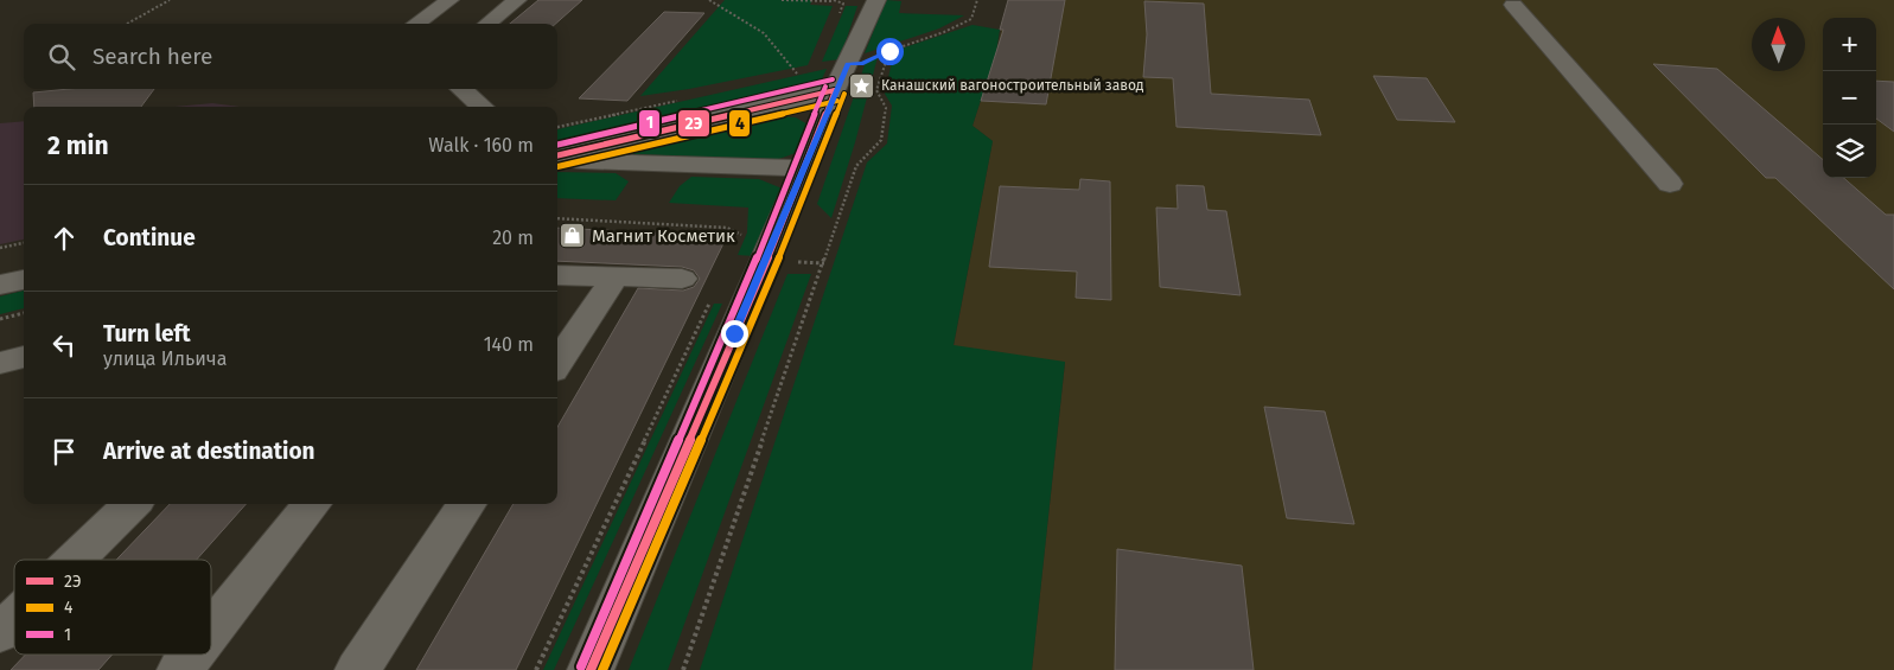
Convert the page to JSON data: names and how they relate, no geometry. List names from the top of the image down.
{
  "places": {
    "place": ["Канашский вагоностроительный завод"],
    "shop": ["Магнит Косметик"]
  },
  "lines": ["transit line 1", "transit line 2Э", "transit line 4"],
  "legend": ["2Э", "4", "1"],
  "north": "top",
  "page": {
    "map_buttons": ["+", "−"],
    "search": "Search here",
    "heading": ["2 min", "Walk · 160 m"],
    "list": [
      ["Continue", "20 m"],
      ["Turn left", "улица Ильича", "140 m"],
      "Arrive at destination"
    ]
  }
}
